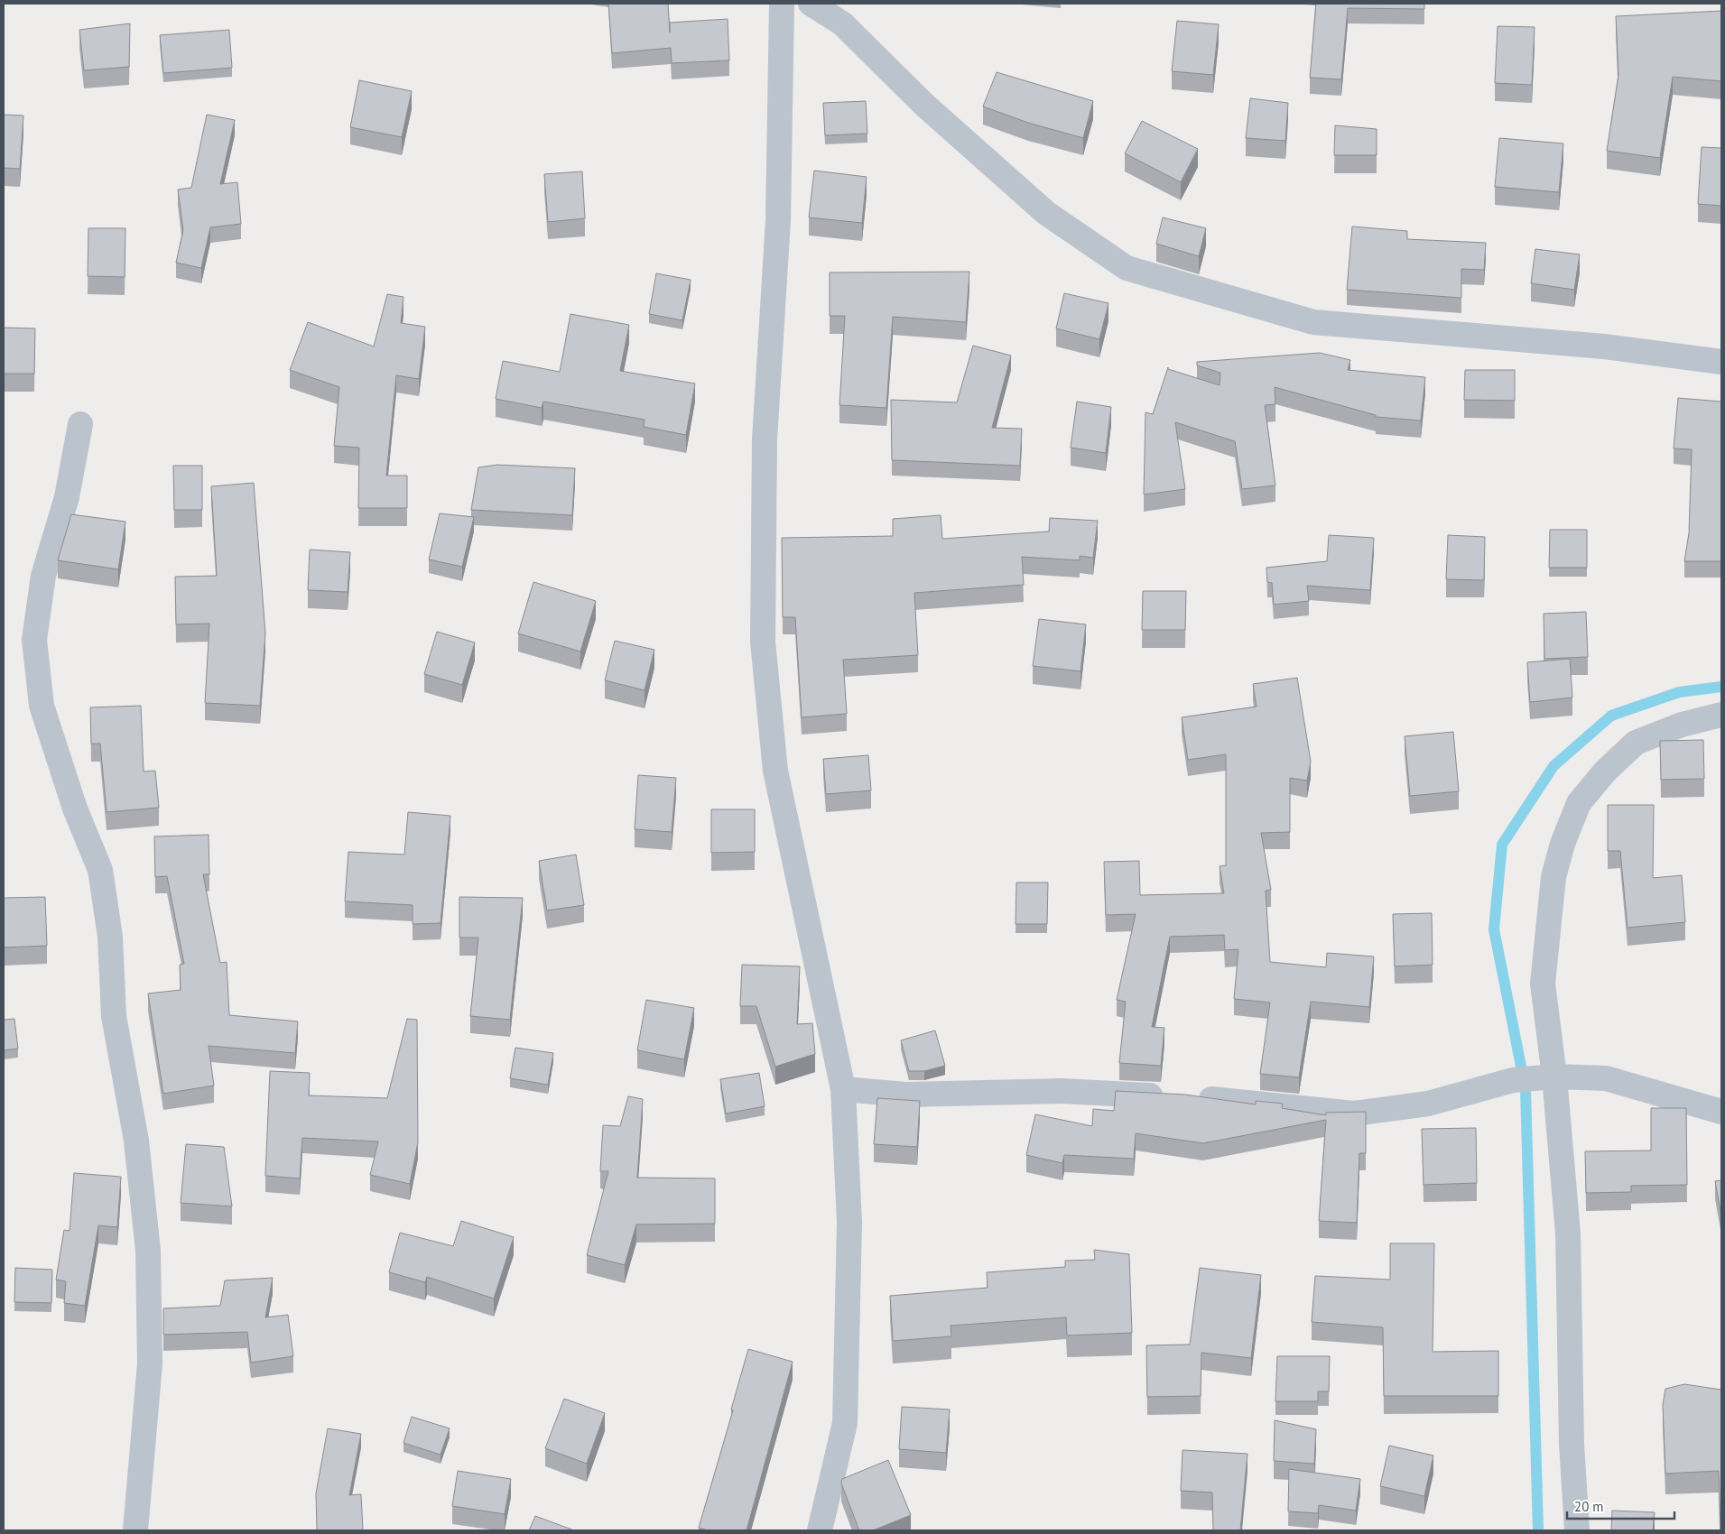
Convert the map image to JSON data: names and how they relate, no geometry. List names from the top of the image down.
{
  "scale_bar": "20 m"
}
